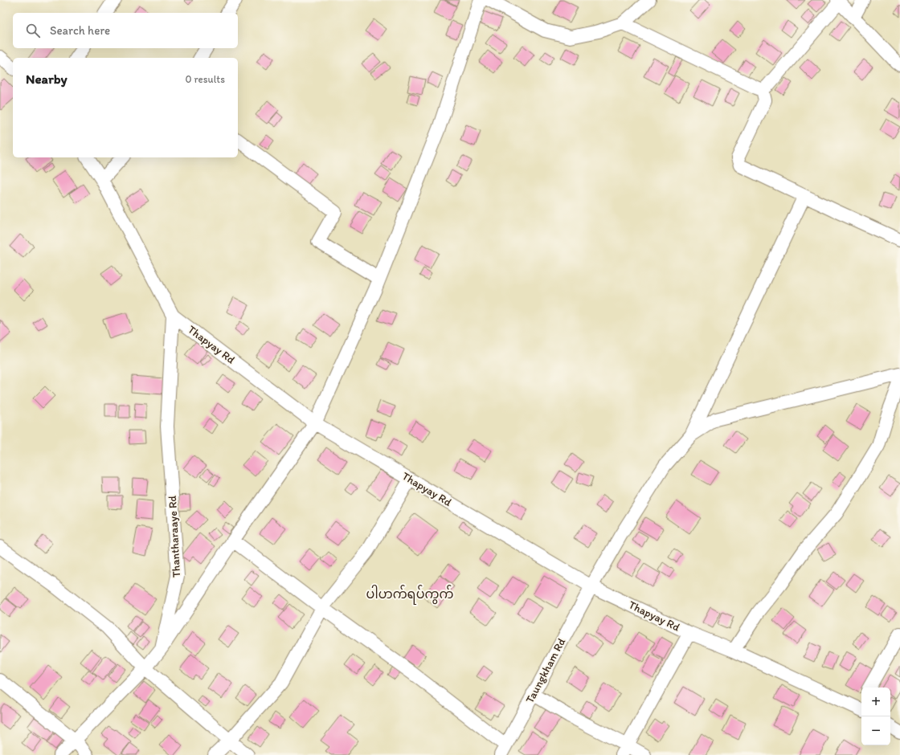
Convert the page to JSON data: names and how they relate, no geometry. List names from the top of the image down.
{
  "streets": {
    "street": ["Thapyay Rd", "Thantharaaye Rd", "Taungkham Rd"]
  },
  "crossings": [
    ["Thapyay Rd", "Thantharaaye Rd"],
    ["Thapyay Rd", "Taungkham Rd"]
  ],
  "districts": ["ပါဟက်ရပ်ကွက်"],
  "page": {
    "search": "Search here",
    "heading": ["Nearby", "0 results"],
    "map_buttons": ["+", "−"]
  }
}
